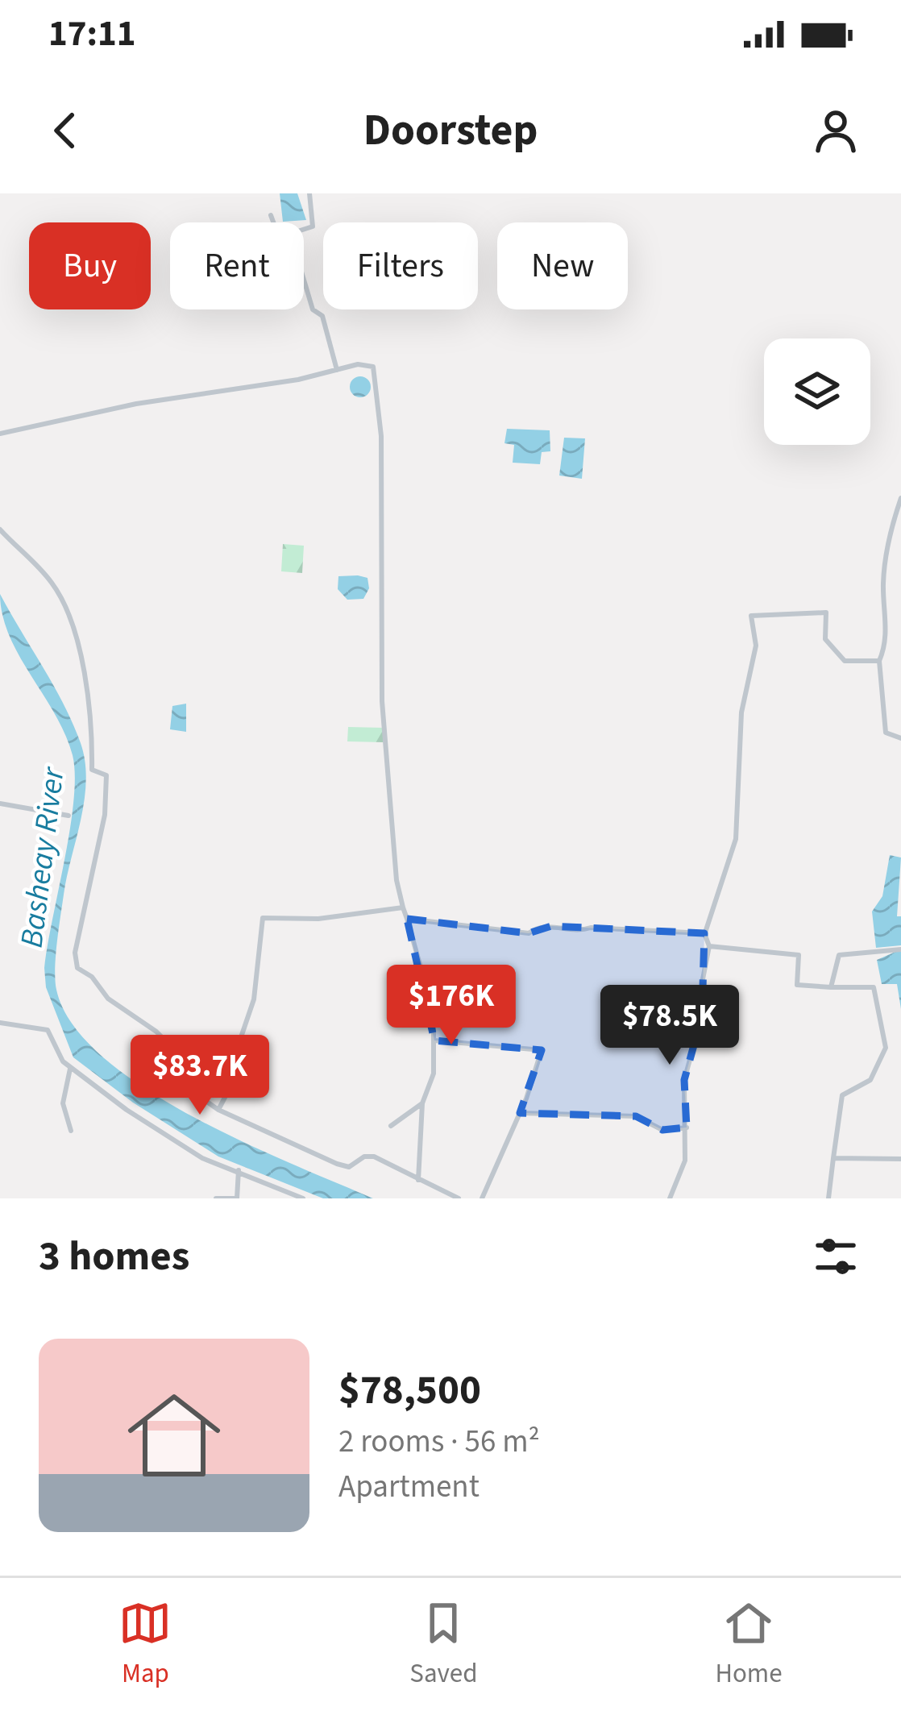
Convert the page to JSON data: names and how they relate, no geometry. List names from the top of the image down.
{
  "water": ["Basheay River"],
  "page": {
    "status": "17:11",
    "header": "Doorstep",
    "chip": [
      "Buy",
      "Rent",
      "Filters",
      "New"
    ],
    "price": ["$176K", "$78.5K", "$83.7K"],
    "heading": "3 homes",
    "list": [
      {
        "name": "$78,500",
        "note": "2 rooms · 56 m² · Apartment"
      }
    ],
    "tabs": ["Map", "Saved", "Home"]
  }
}
